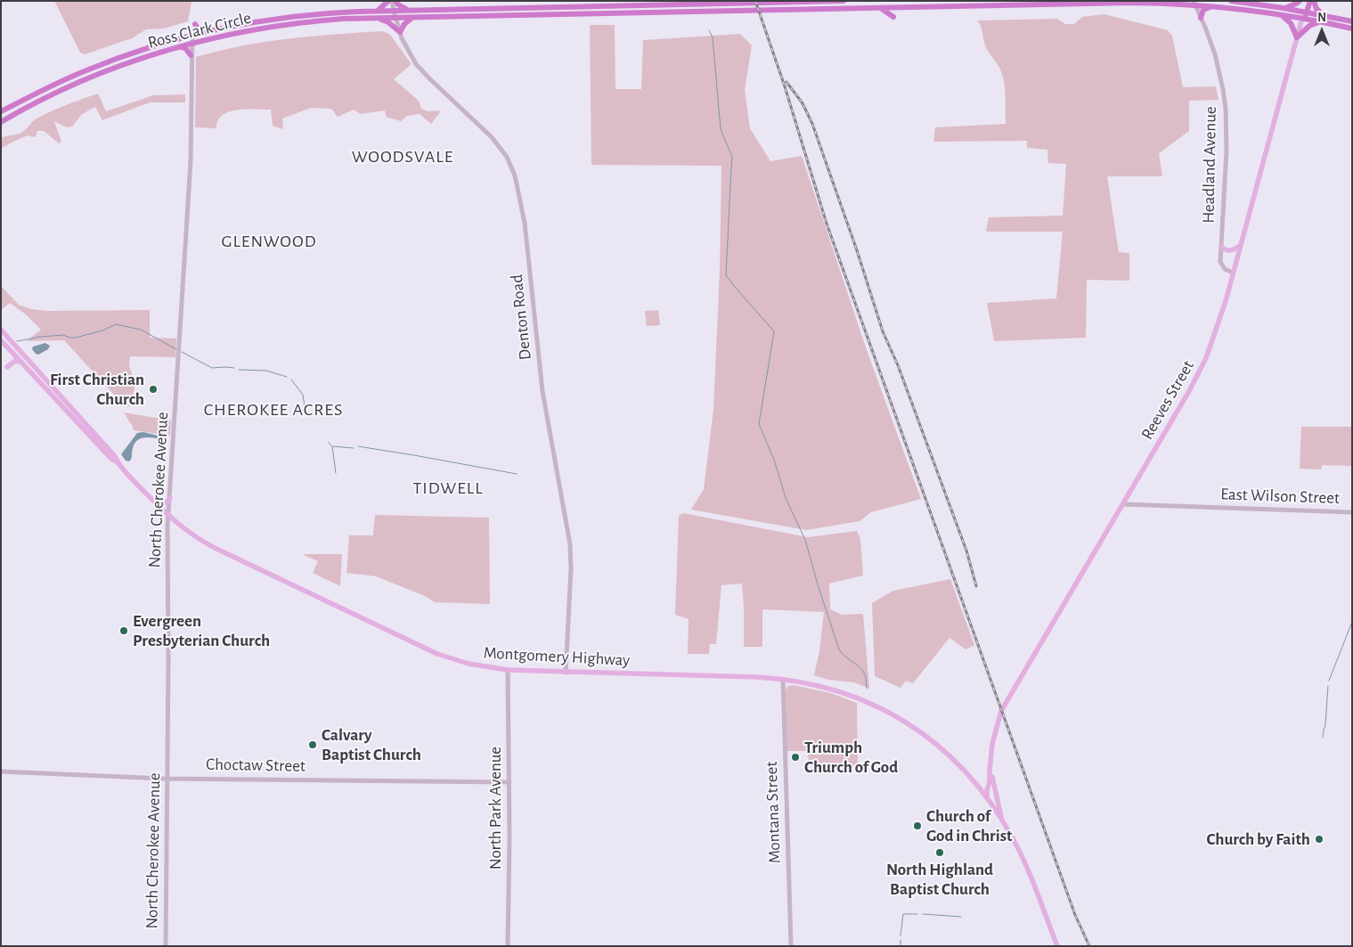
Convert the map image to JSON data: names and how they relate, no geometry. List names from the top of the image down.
{
  "streets": {
    "highway": ["Ross Clark Circle", "Reeves Street"],
    "main road": ["Montgomery Highway"],
    "street": [
      "Headland Avenue",
      "Denton Road",
      "North Cherokee Avenue",
      "East Wilson Street",
      "Choctaw Street",
      "North Park Avenue",
      "Montana Street"
    ]
  },
  "crossings": [
    ["Ross Clark Circle", "Headland Avenue"],
    ["Ross Clark Circle", "Denton Road"],
    ["Ross Clark Circle", "Reeves Street"],
    ["Ross Clark Circle", "North Cherokee Avenue"],
    ["Headland Avenue", "Reeves Street"],
    ["Denton Road", "Montgomery Highway"],
    ["Reeves Street", "East Wilson Street"],
    ["Reeves Street", "Montgomery Highway"],
    ["North Cherokee Avenue", "Montgomery Highway"],
    ["North Cherokee Avenue", "Choctaw Street"],
    ["Montgomery Highway", "North Park Avenue"],
    ["Montgomery Highway", "Montana Street"],
    ["Choctaw Street", "North Park Avenue"]
  ],
  "districts": [
    "WOODSVALE",
    "GLENWOOD",
    "CHEROKEE ACRES",
    "TIDWELL"
  ],
  "places": [
    "First Christian Church",
    "Evergreen Presbyterian Church",
    "Calvary Baptist Church",
    "Triumph Church of God",
    "Church of God in Christ",
    "Church by Faith",
    "North Highland Baptist Church"
  ],
  "north": "top"
}
